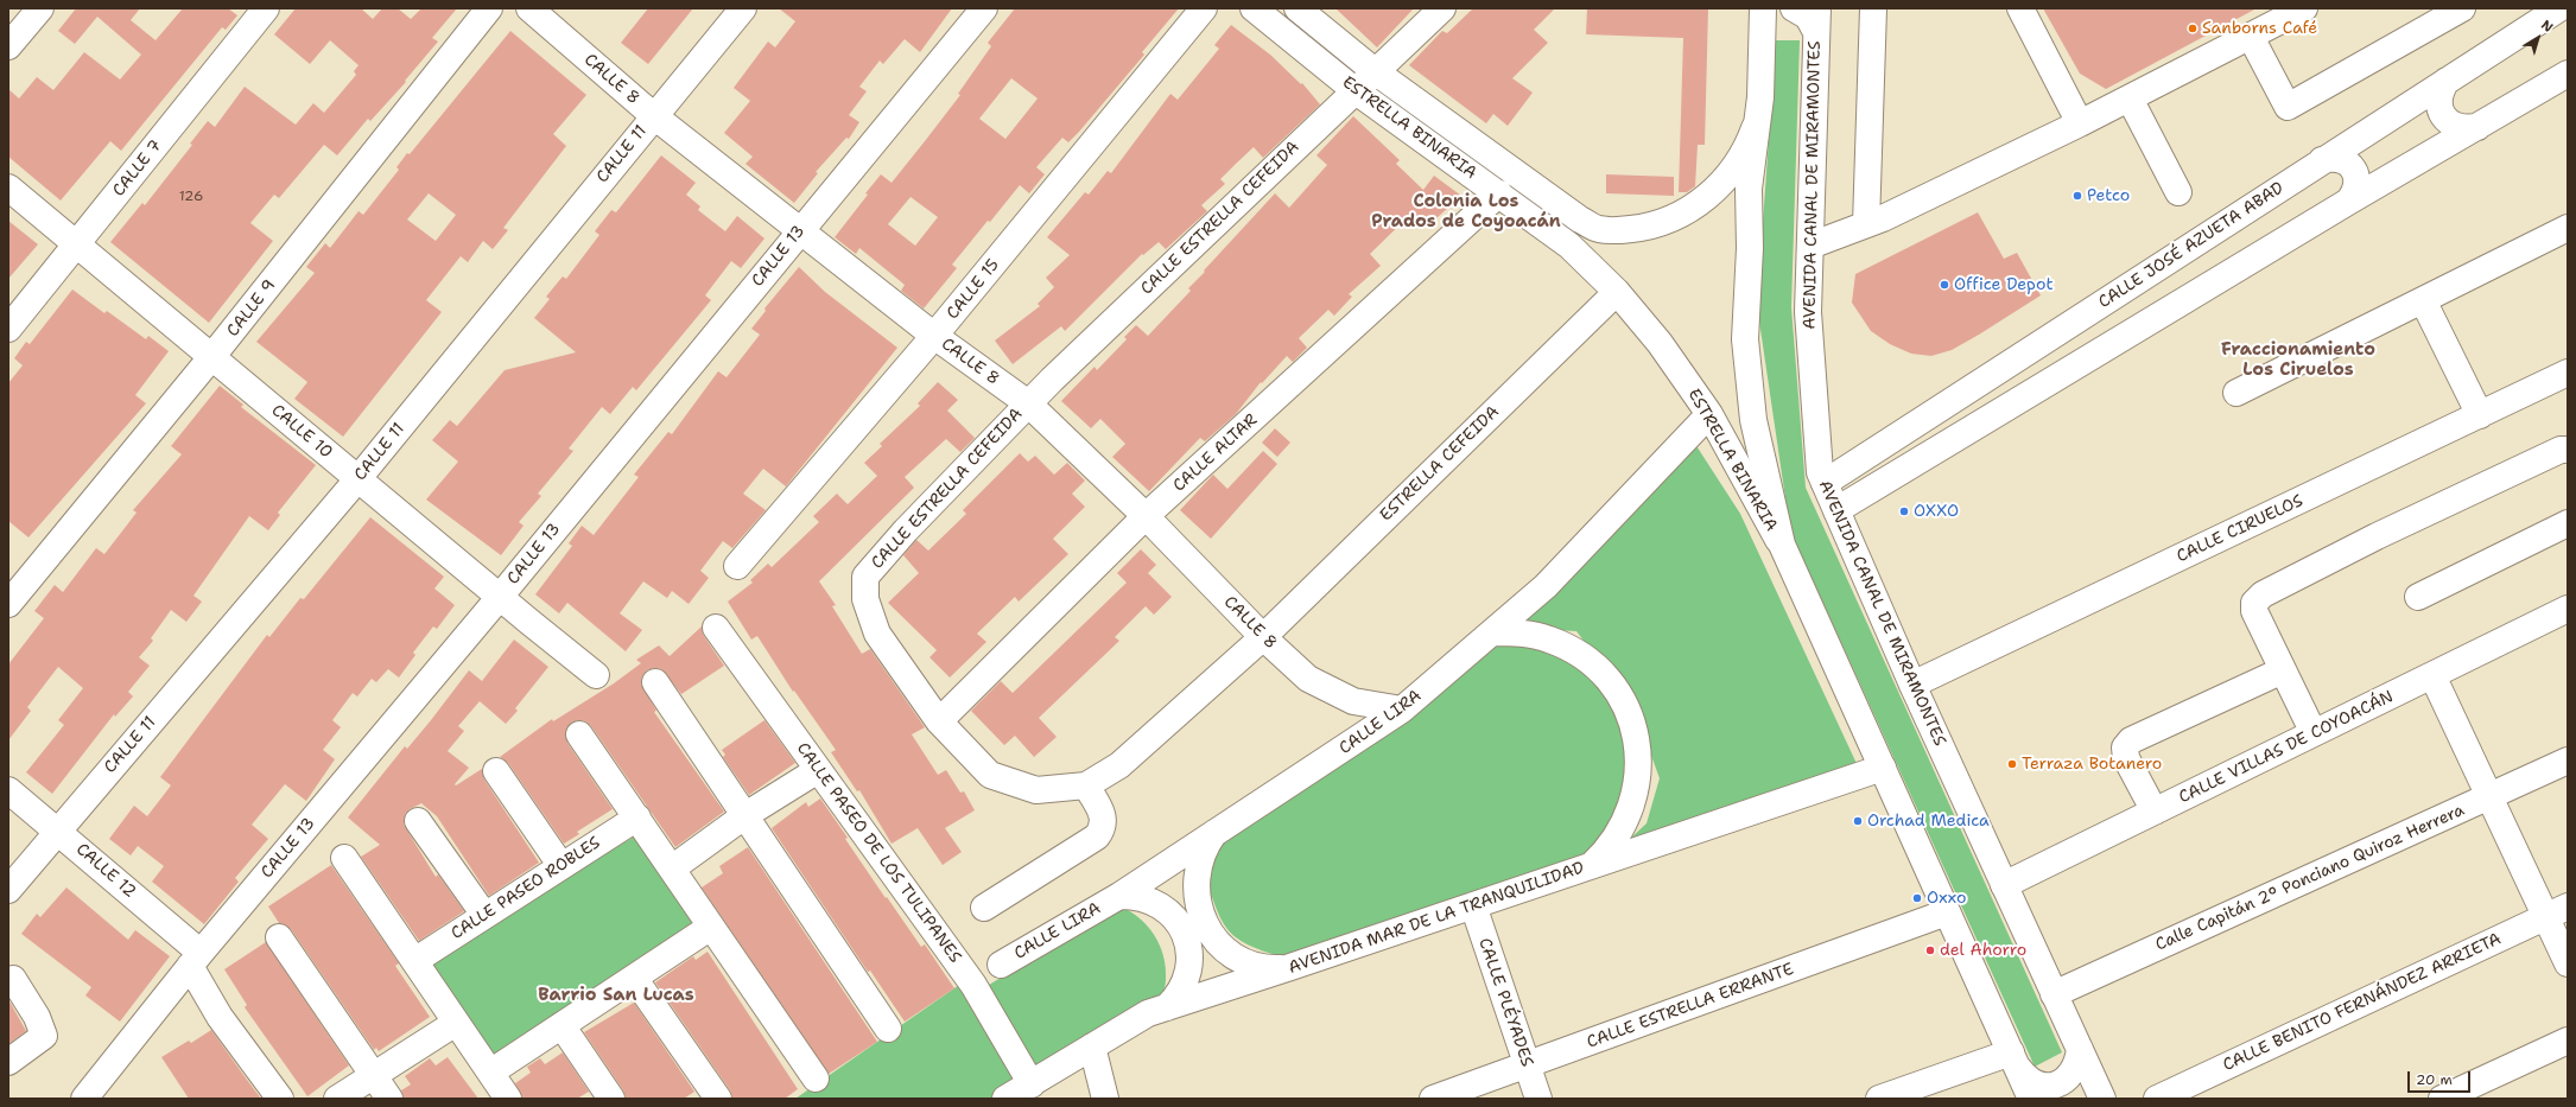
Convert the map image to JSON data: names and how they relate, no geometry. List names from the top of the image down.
{
  "streets": {
    "street": [
      "CALLE 8",
      "ESTRELLA BINARIA",
      "CALLE 11",
      "CALLE 7",
      "AVENIDA CANAL DE MIRAMONTES",
      "CALLE ESTRELLA CEFEIDA",
      "CALLE JOSÉ AZUETA ABAD",
      "CALLE 13",
      "CALLE 15",
      "CALLE 9",
      "CALLE 10",
      "CALLE ALTAR",
      "ESTRELLA CEFEIDA",
      "CALLE CIRUELOS",
      "CALLE LIRA",
      "CALLE VILLAS DE COYOACÁN",
      "CALLE PASEO DE LOS TULIPANES",
      "CALLE 12",
      "Calle Capitán 2º Ponciano Quiroz Herrera",
      "CALLE PASEO ROBLES",
      "AVENIDA MAR DE LA TRANQUILIDAD",
      "CALLE PLÉYADES",
      "CALLE BENITO FERNÁNDEZ ARRIETA",
      "CALLE ESTRELLA ERRANTE"
    ]
  },
  "crossings": [
    ["CALLE 8", "CALLE 11"],
    ["CALLE 8", "CALLE ESTRELLA CEFEIDA"],
    ["CALLE 8", "CALLE 13"],
    ["CALLE 8", "CALLE 15"],
    ["CALLE 8", "CALLE ALTAR"],
    ["CALLE 8", "ESTRELLA CEFEIDA"],
    ["CALLE 8", "CALLE LIRA"],
    ["ESTRELLA BINARIA", "CALLE ESTRELLA CEFEIDA"],
    ["ESTRELLA BINARIA", "CALLE ALTAR"],
    ["ESTRELLA BINARIA", "ESTRELLA CEFEIDA"],
    ["ESTRELLA BINARIA", "CALLE LIRA"],
    ["CALLE 11", "CALLE 10"],
    ["CALLE 11", "CALLE 12"],
    ["CALLE 7", "CALLE 10"],
    ["AVENIDA CANAL DE MIRAMONTES", "CALLE JOSÉ AZUETA ABAD"],
    ["AVENIDA CANAL DE MIRAMONTES", "CALLE CIRUELOS"],
    ["AVENIDA CANAL DE MIRAMONTES", "CALLE VILLAS DE COYOACÁN"],
    ["AVENIDA CANAL DE MIRAMONTES", "Calle Capitán 2º Ponciano Quiroz Herrera"],
    ["CALLE ESTRELLA CEFEIDA", "CALLE ALTAR"],
    ["CALLE ESTRELLA CEFEIDA", "ESTRELLA CEFEIDA"],
    ["CALLE 13", "CALLE 10"],
    ["CALLE 13", "CALLE 12"],
    ["CALLE 9", "CALLE 10"],
    ["CALLE PASEO DE LOS TULIPANES", "AVENIDA MAR DE LA TRANQUILIDAD"],
    ["AVENIDA MAR DE LA TRANQUILIDAD", "CALLE PLÉYADES"],
    ["CALLE PLÉYADES", "CALLE ESTRELLA ERRANTE"]
  ],
  "districts": ["Colonia Los Prados de Coyoacán", "Fraccionamiento Los Ciruelos", "Barrio San Lucas"],
  "places": [
    "Sanborns Café",
    "Petco",
    "Office Depot",
    "OXXO",
    "Terraza Botanero",
    "Orchad Medica",
    "Oxxo",
    "del Ahorro"
  ],
  "house_numbers": ["126"],
  "scale_bar": "20 m",
  "north": "top right"
}
